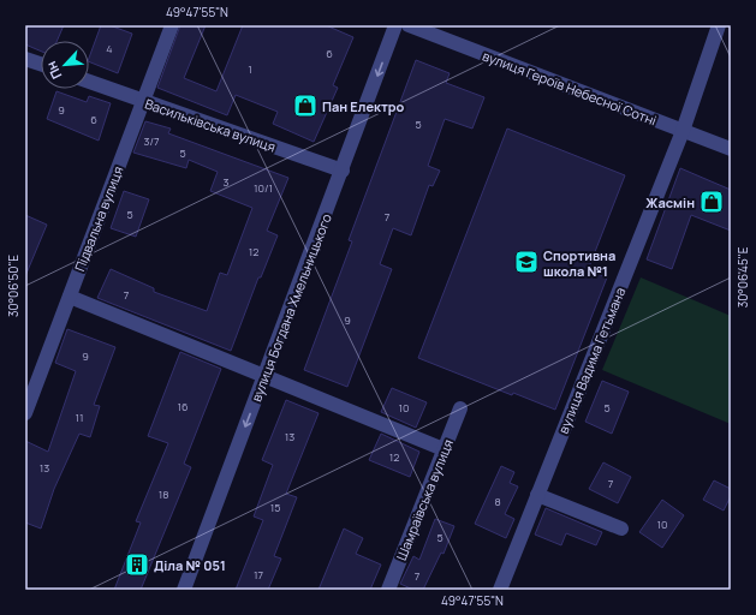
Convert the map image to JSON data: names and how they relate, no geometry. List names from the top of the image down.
{
  "streets": {
    "street": [
      "вулиця Героїв Небесної Сотні",
      "Васильківська вулиця",
      "Підвальна вулиця",
      "вулиця Богдана Хмельницького",
      "вулиця Вадима Гетьмана",
      "Шамраївська вулиця"
    ]
  },
  "crossings": [
    ["вулиця Героїв Небесної Сотні", "вулиця Вадима Гетьмана"],
    ["Васильківська вулиця", "Підвальна вулиця"],
    ["Васильківська вулиця", "вулиця Богдана Хмельницького"]
  ],
  "one_way": ["вулиця Богдана Хмельницького"],
  "places": {
    "shop": ["Пан Електро", "Жасмін"],
    "school or university": ["Спортивна школа №1"],
    "building": ["Діла № 051"]
  },
  "house_numbers": [
    "4",
    "6",
    "1",
    "9",
    "6",
    "5",
    "3/7",
    "5",
    "3",
    "10/1",
    "5",
    "7",
    "12",
    "7",
    "9",
    "9",
    "16",
    "10",
    "5",
    "11",
    "13",
    "12",
    "13",
    "7",
    "18",
    "8",
    "15",
    "10",
    "5",
    "17",
    "7"
  ],
  "north": "bottom left",
  "coordinates": ["49°47'55\"N", "30°06'45\"E", "30°06'50\"E"]
}
